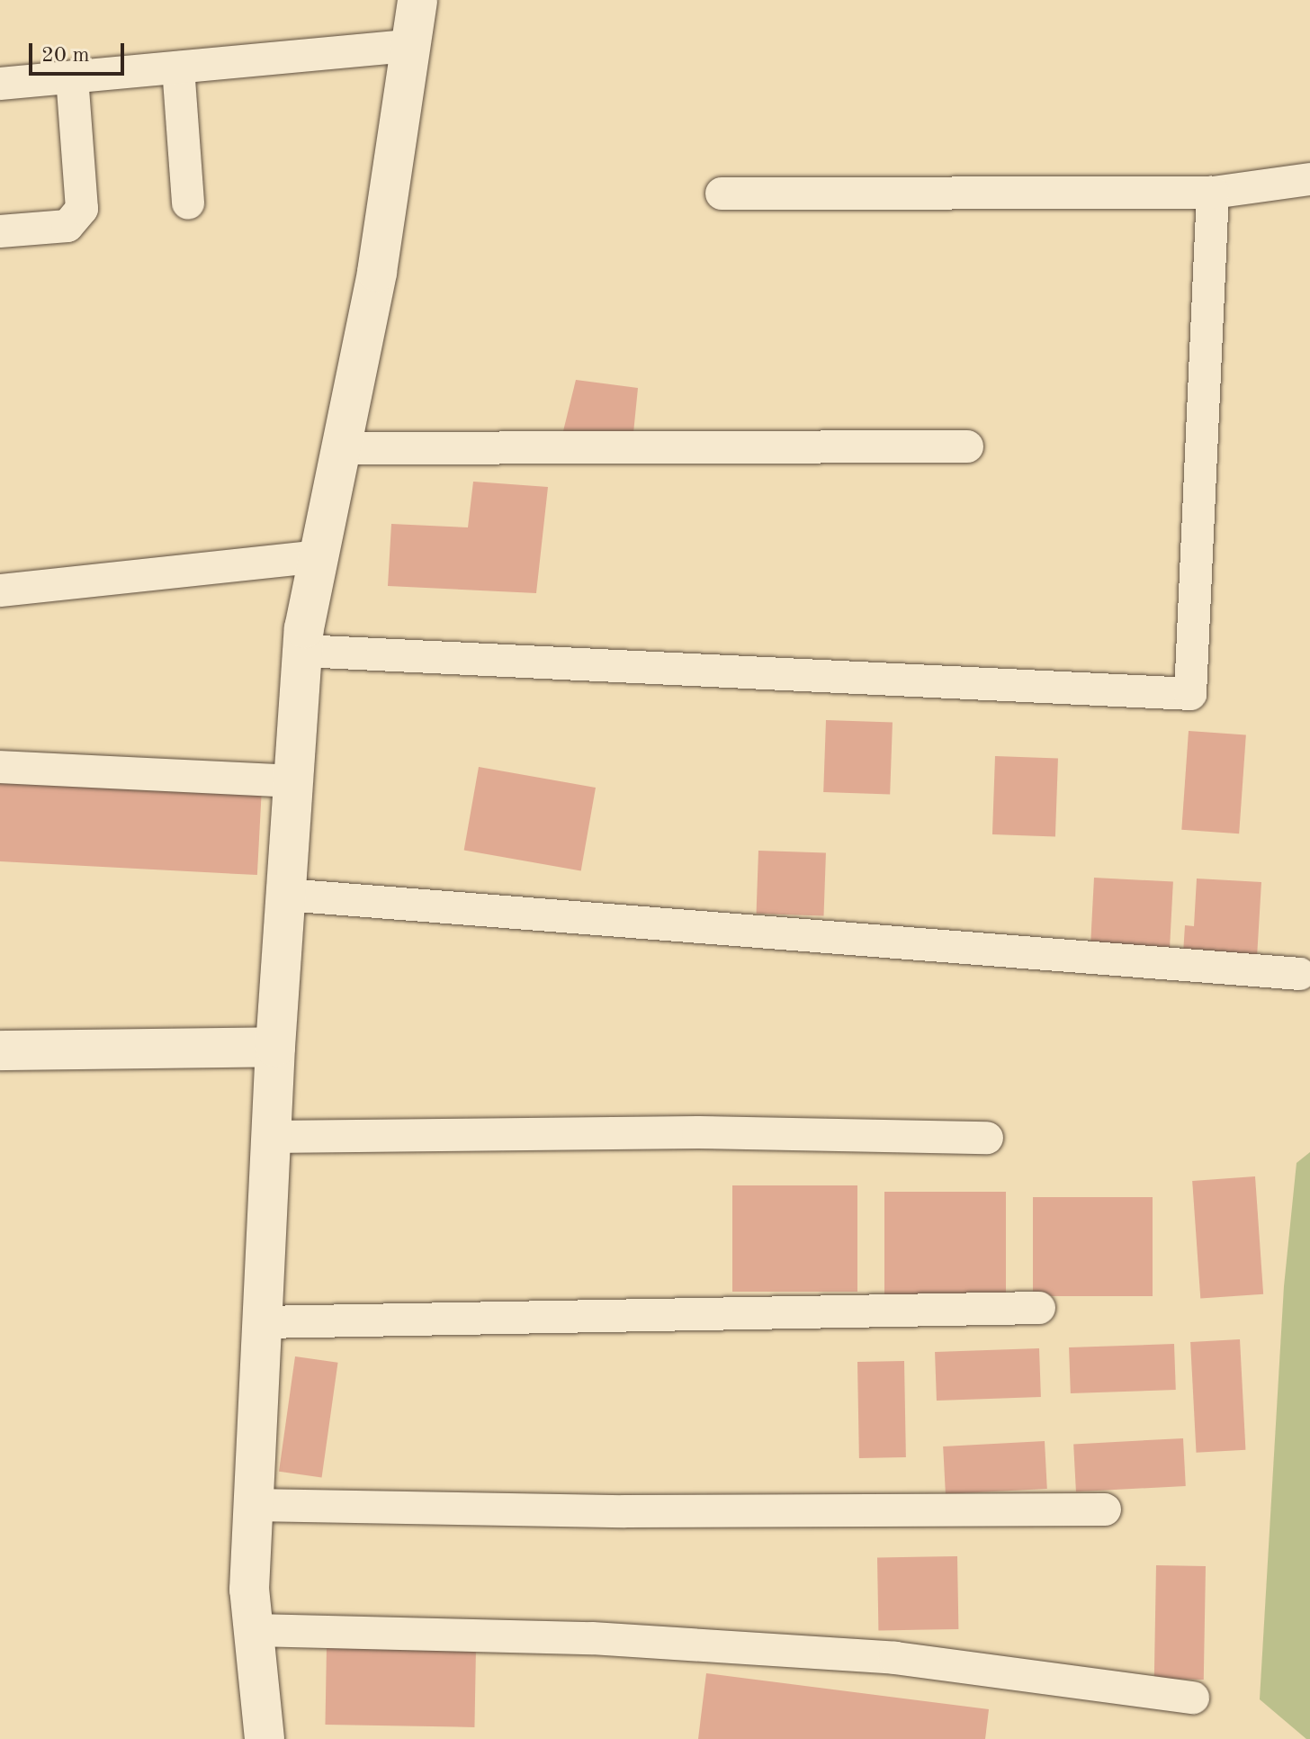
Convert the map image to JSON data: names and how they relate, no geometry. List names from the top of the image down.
{
  "scale_bar": "20 m"
}
